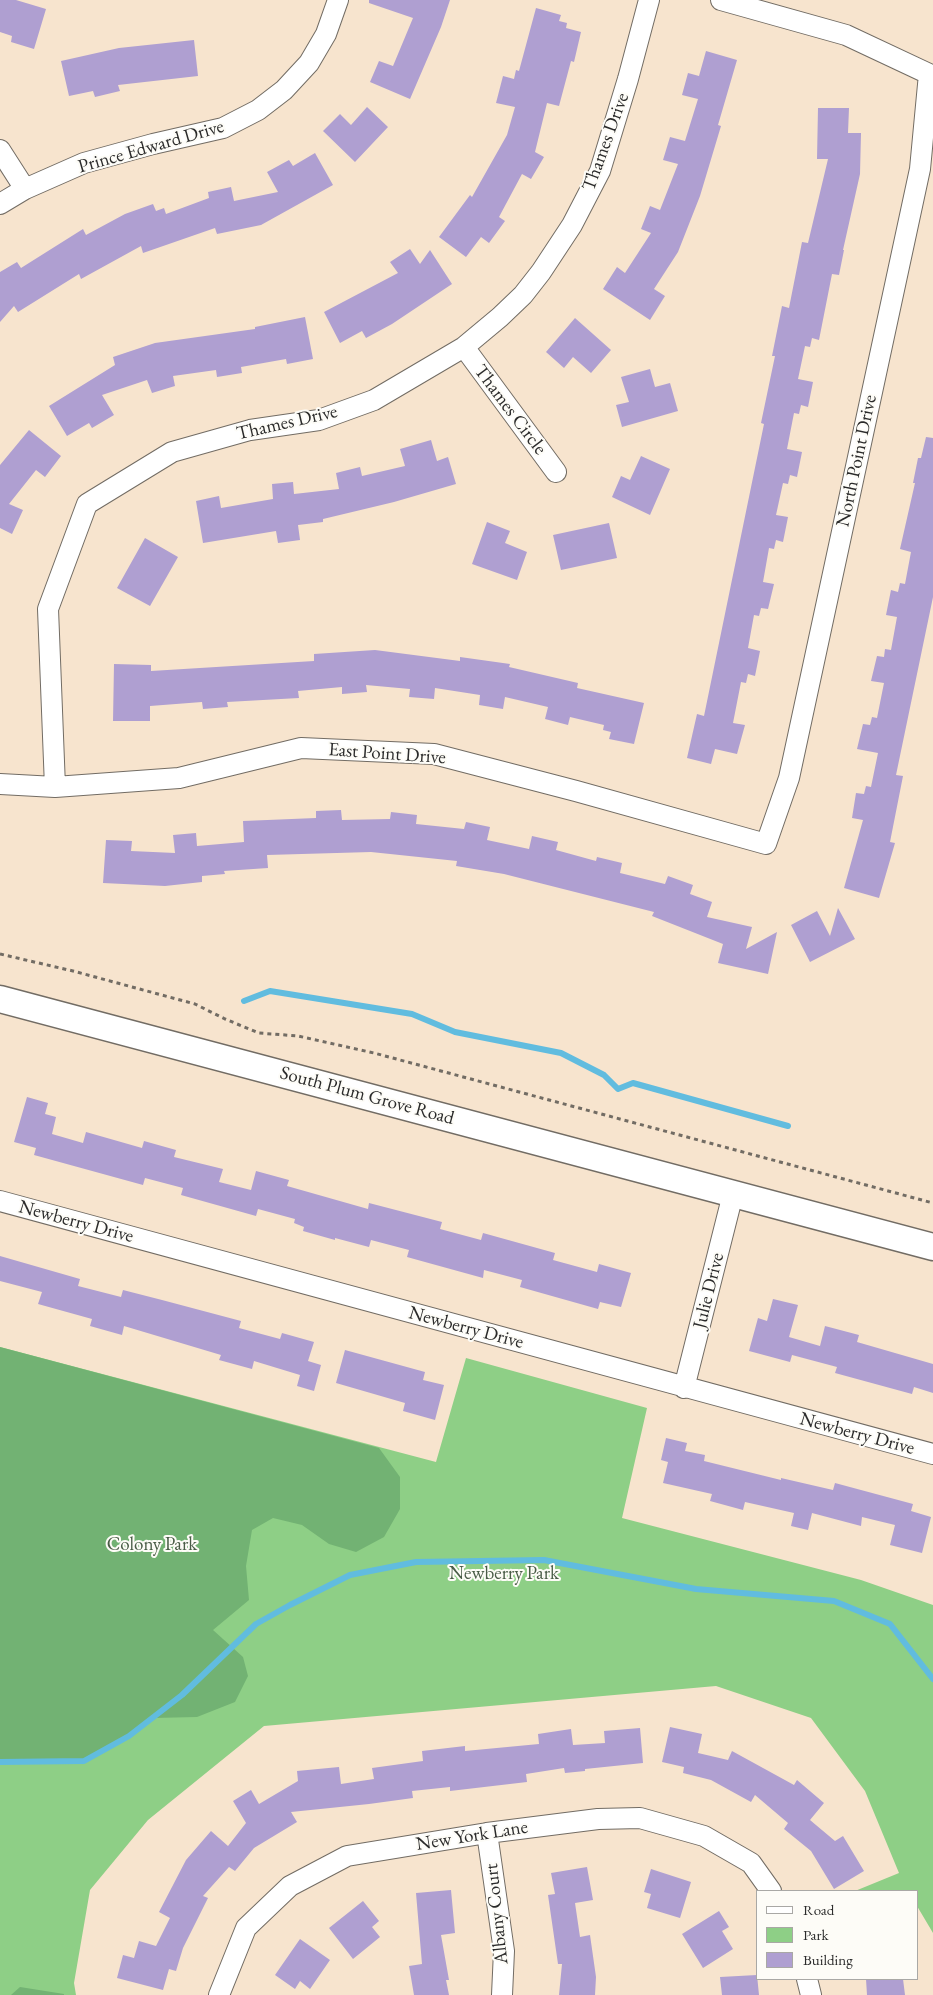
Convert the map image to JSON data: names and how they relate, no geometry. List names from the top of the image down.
{
  "streets": {
    "street": [
      "Thames Drive",
      "Prince Edward Drive",
      "Thames Circle",
      "North Point Drive",
      "East Point Drive",
      "South Plum Grove Road",
      "Newberry Drive",
      "Julie Drive",
      "New York Lane",
      "Albany Court"
    ]
  },
  "crossings": [
    ["Thames Drive", "Thames Circle"],
    ["Thames Drive", "East Point Drive"],
    ["North Point Drive", "East Point Drive"],
    ["South Plum Grove Road", "Julie Drive"],
    ["Newberry Drive", "Julie Drive"],
    ["New York Lane", "Albany Court"]
  ],
  "parks": ["Colony Park", "Newberry Park"],
  "legend": ["Road", "Park", "Building"]
}
